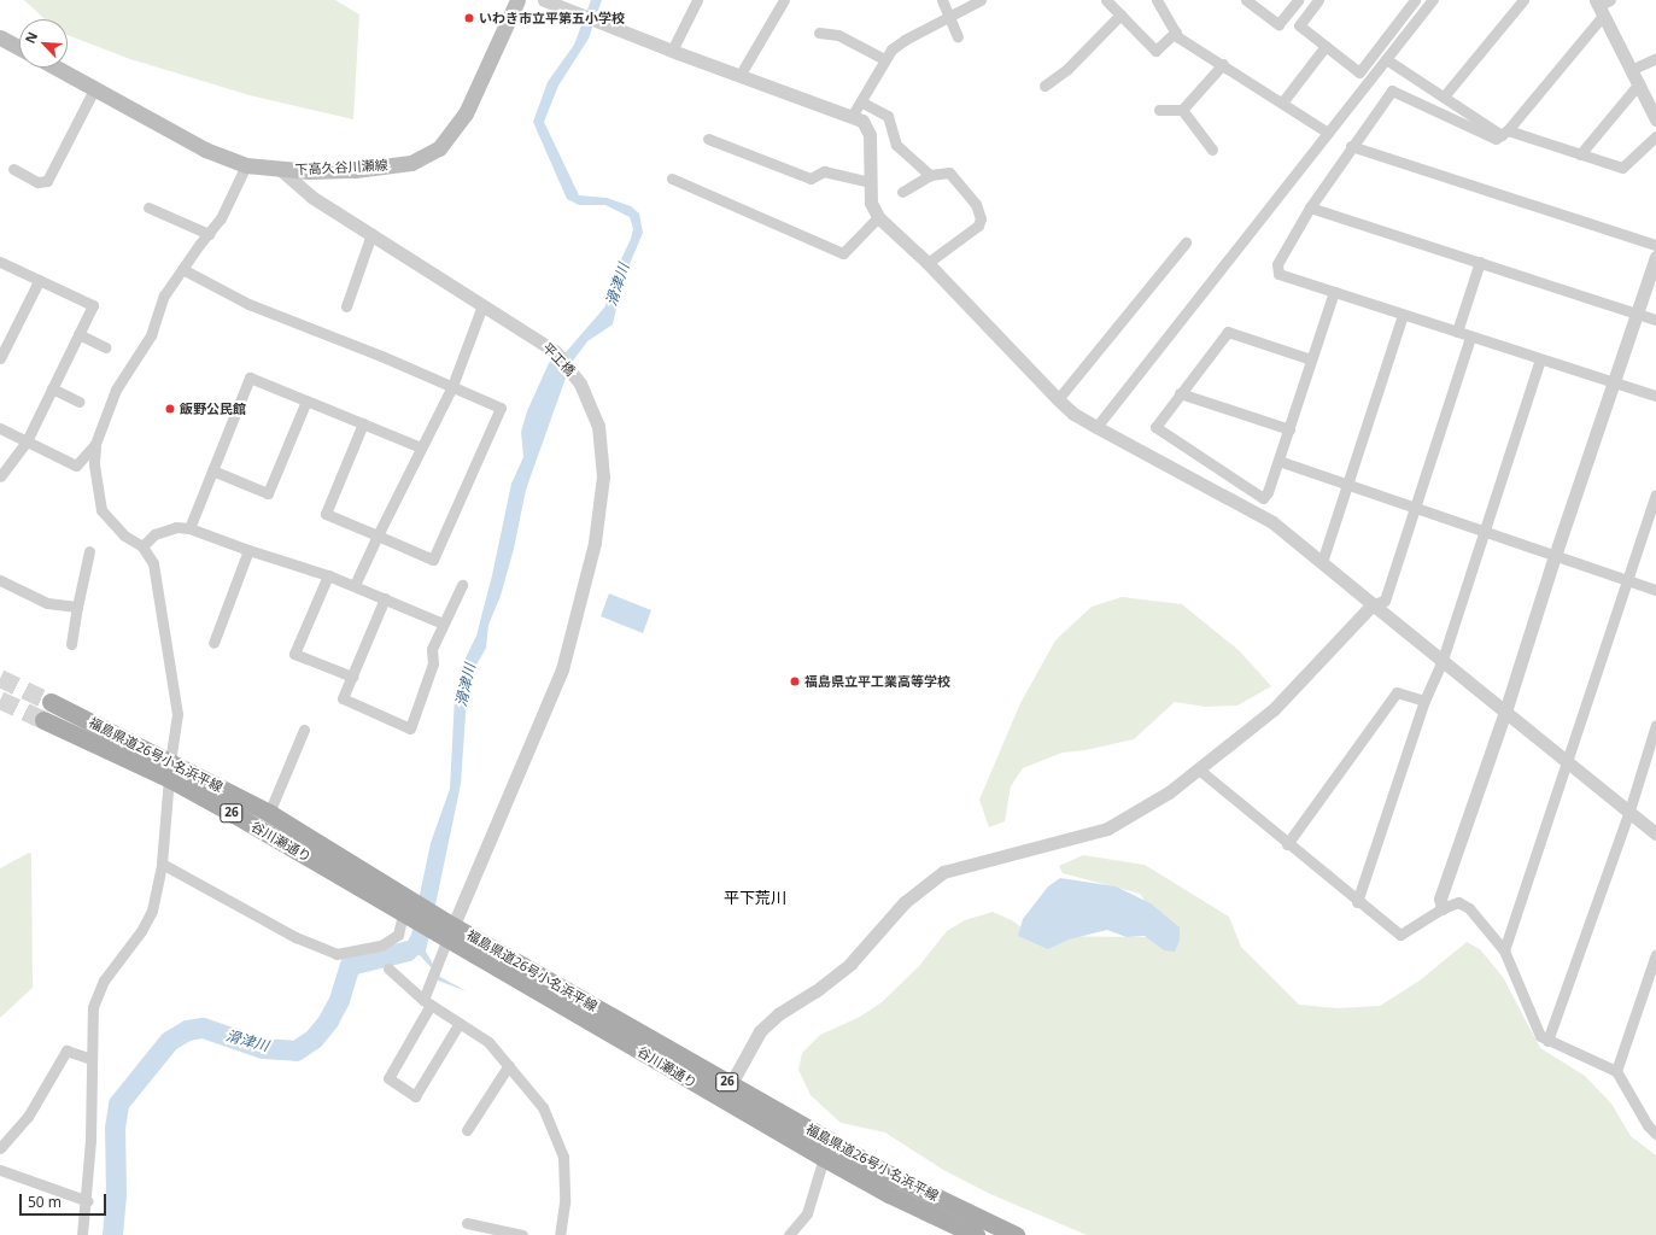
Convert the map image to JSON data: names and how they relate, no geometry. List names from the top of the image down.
{
  "streets": {
    "main road": [
      "下高久谷川瀬線",
      "福島県道26号小名浜平線",
      "26",
      "谷川瀬通り"
    ],
    "street": ["平工橋"]
  },
  "crossings": [
    ["下高久谷川瀬線", "平工橋"],
    ["平工橋", "福島県道26号小名浜平線"],
    ["平工橋", "谷川瀬通り"],
    ["福島県道26号小名浜平線", "谷川瀬通り"]
  ],
  "districts": ["平下荒川"],
  "water": ["滑津川"],
  "places": ["いわき市立平第五小学校", "飯野公民館", "福島県立平工業高等学校"],
  "scale_bar": "50 m",
  "north": "top left"
}
